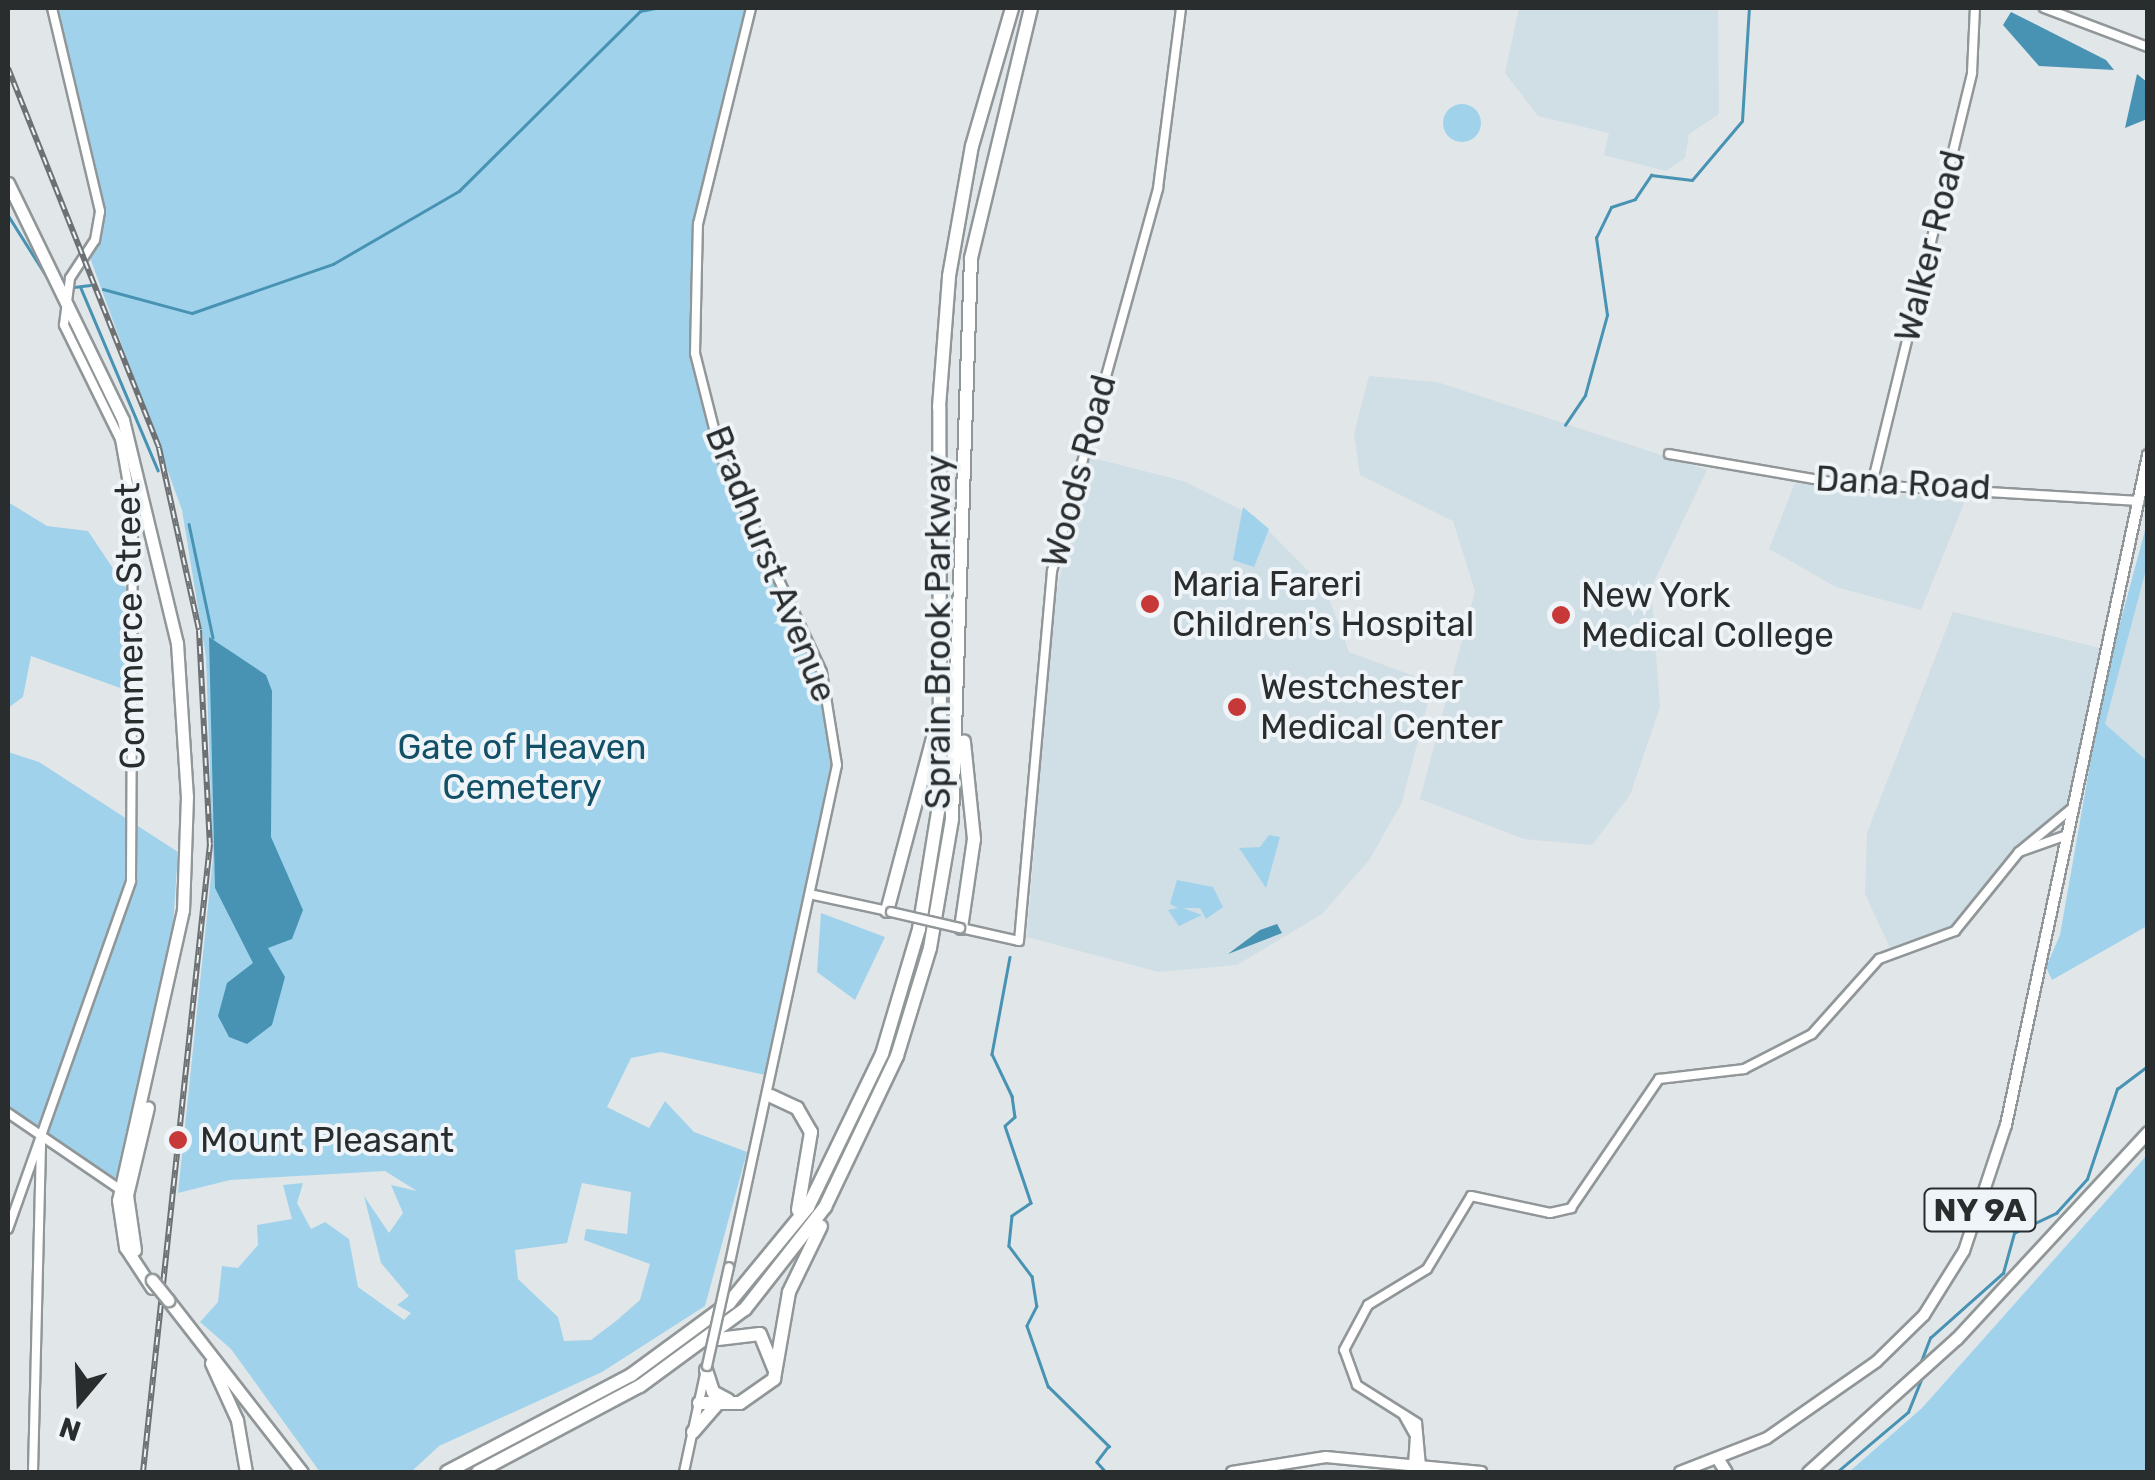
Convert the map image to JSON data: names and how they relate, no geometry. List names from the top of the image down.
{
  "streets": {
    "highway": ["Sprain Brook Parkway"],
    "main road": ["NY 9A"],
    "street": [
      "Walker Road",
      "Woods Road",
      "Dana Road",
      "Bradhurst Avenue",
      "Commerce Street"
    ]
  },
  "crossings": [
    ["Walker Road", "Dana Road"],
    ["Dana Road", "NY 9A"]
  ],
  "parks": ["Gate of Heaven Cemetery"],
  "places": [
    "Maria Fareri Children's Hospital",
    "New York Medical College",
    "Westchester Medical Center",
    "Mount Pleasant"
  ],
  "north": "bottom"
}
